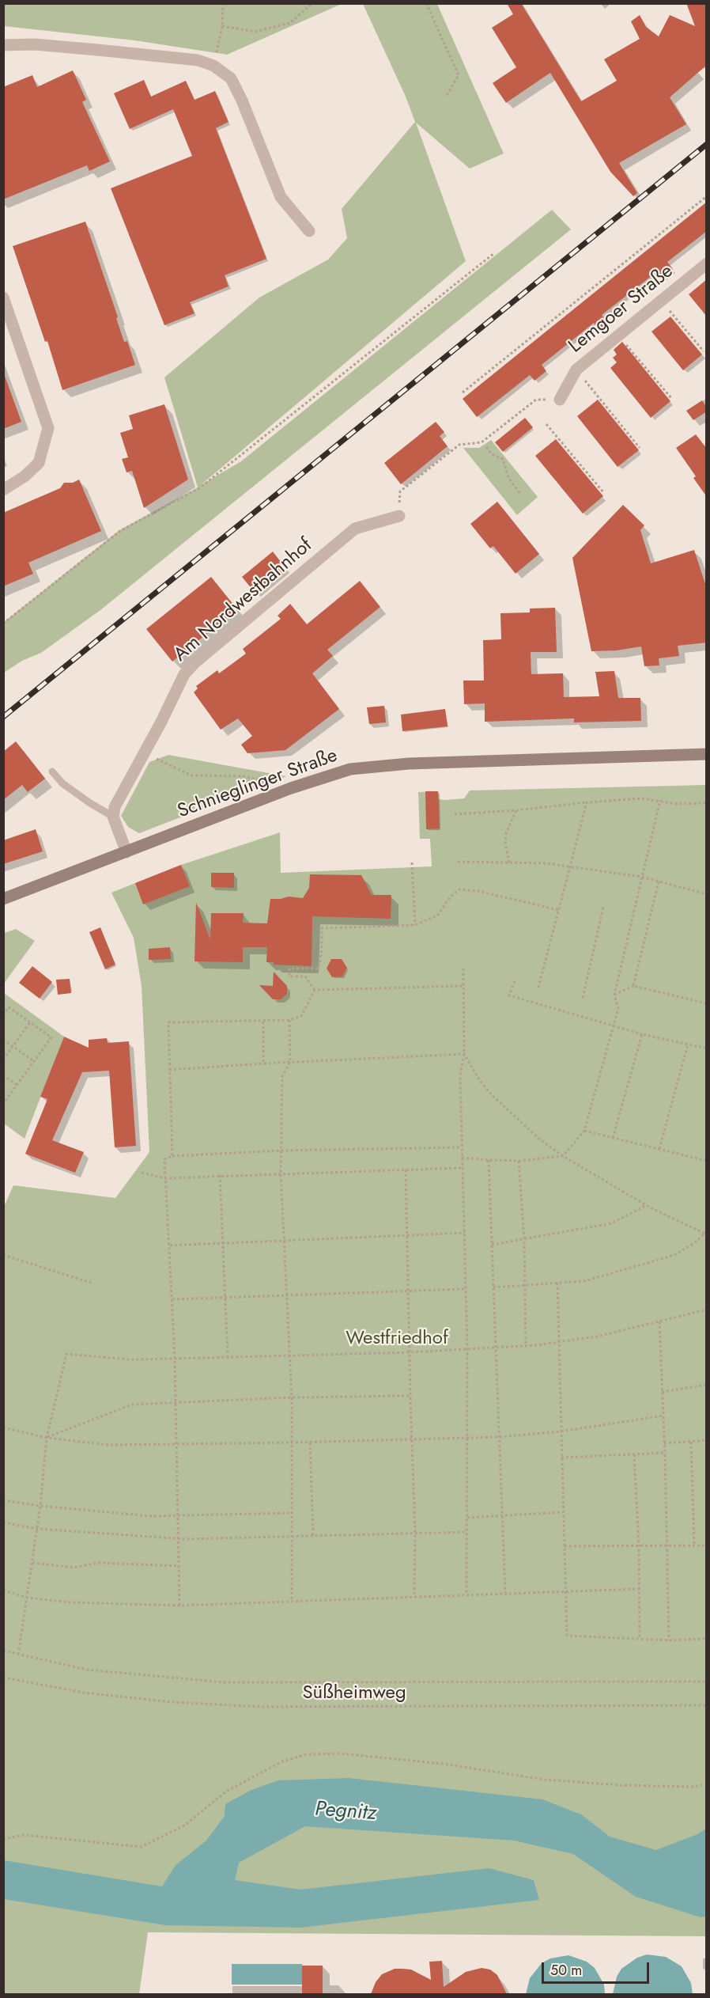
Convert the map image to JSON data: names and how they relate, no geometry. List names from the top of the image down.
{
  "streets": {
    "main road": ["Schnieglinger Straße"],
    "street": ["Lemgoer Straße", "Am Nordwestbahnhof"],
    "path": ["Süßheimweg"]
  },
  "water": ["Pegnitz"],
  "parks": ["Westfriedhof"],
  "scale_bar": "50 m"
}
